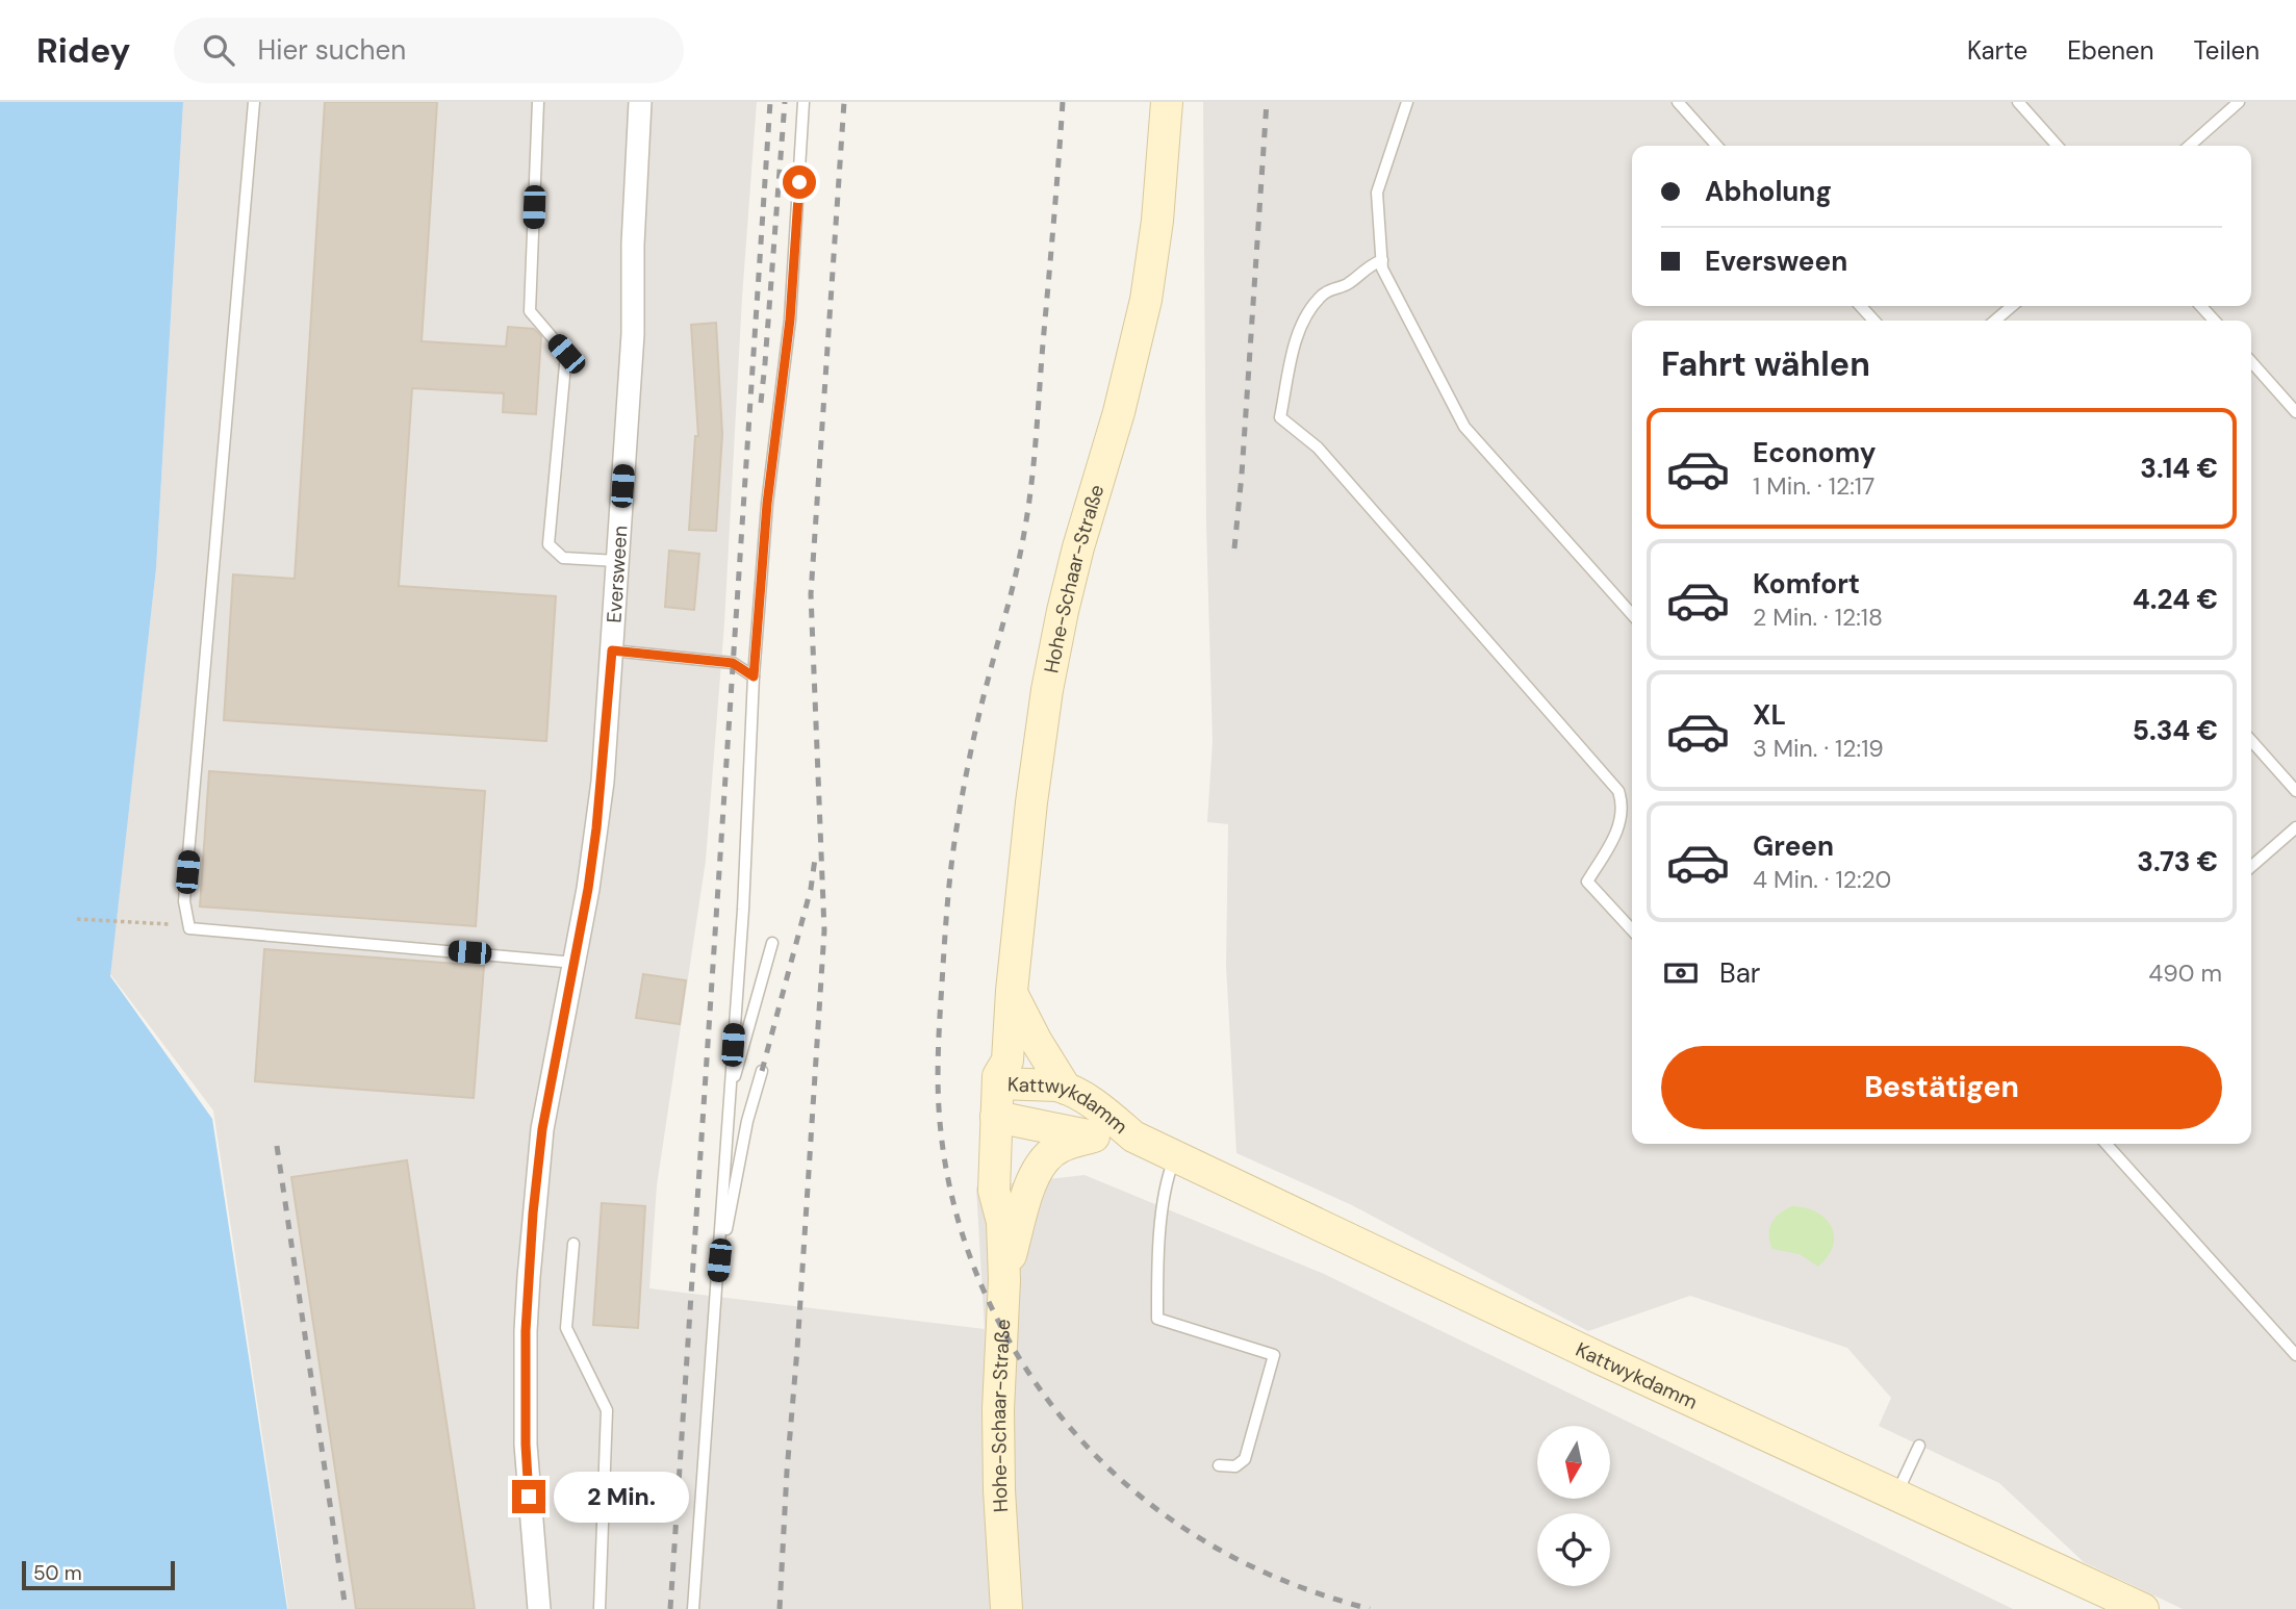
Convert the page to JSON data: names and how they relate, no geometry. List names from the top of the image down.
{
  "streets": {
    "main road": ["Hohe-Schaar-Straße", "Kattwykdamm"],
    "street": ["Eversween"]
  },
  "crossings": [
    ["Hohe-Schaar-Straße", "Kattwykdamm"]
  ],
  "scale_bar": "50 m",
  "north": "bottom",
  "page": {
    "header": "Ridey",
    "search": "Hier suchen",
    "nav": ["Karte", "Ebenen", "Teilen"],
    "banner": ["Abholung", "Eversween"],
    "heading": "Fahrt wählen",
    "list": [
      {
        "name": "Economy",
        "note": "1 Min. · 12:17",
        "value": "3.14 €"
      },
      {
        "name": "Komfort",
        "note": "2 Min. · 12:18",
        "value": "4.24 €"
      },
      {
        "name": "XL",
        "note": "3 Min. · 12:19",
        "value": "5.34 €"
      },
      {
        "name": "Green",
        "note": "4 Min. · 12:20",
        "value": "3.73 €"
      }
    ],
    "pay": ["Bar", "490 m"],
    "buttons": "Bestätigen",
    "bubble": "2 Min.",
    "scale": "50 m"
  }
}
